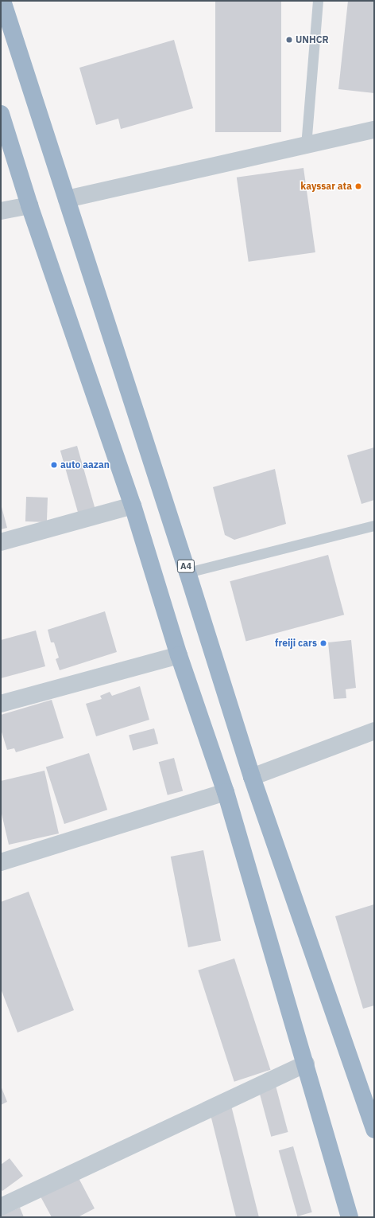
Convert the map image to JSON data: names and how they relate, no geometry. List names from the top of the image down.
{
  "streets": {
    "highway": ["A4"]
  },
  "places": [
    "UNHCR",
    "kayssar ata",
    "auto aazan",
    "freiji cars"
  ]
}
